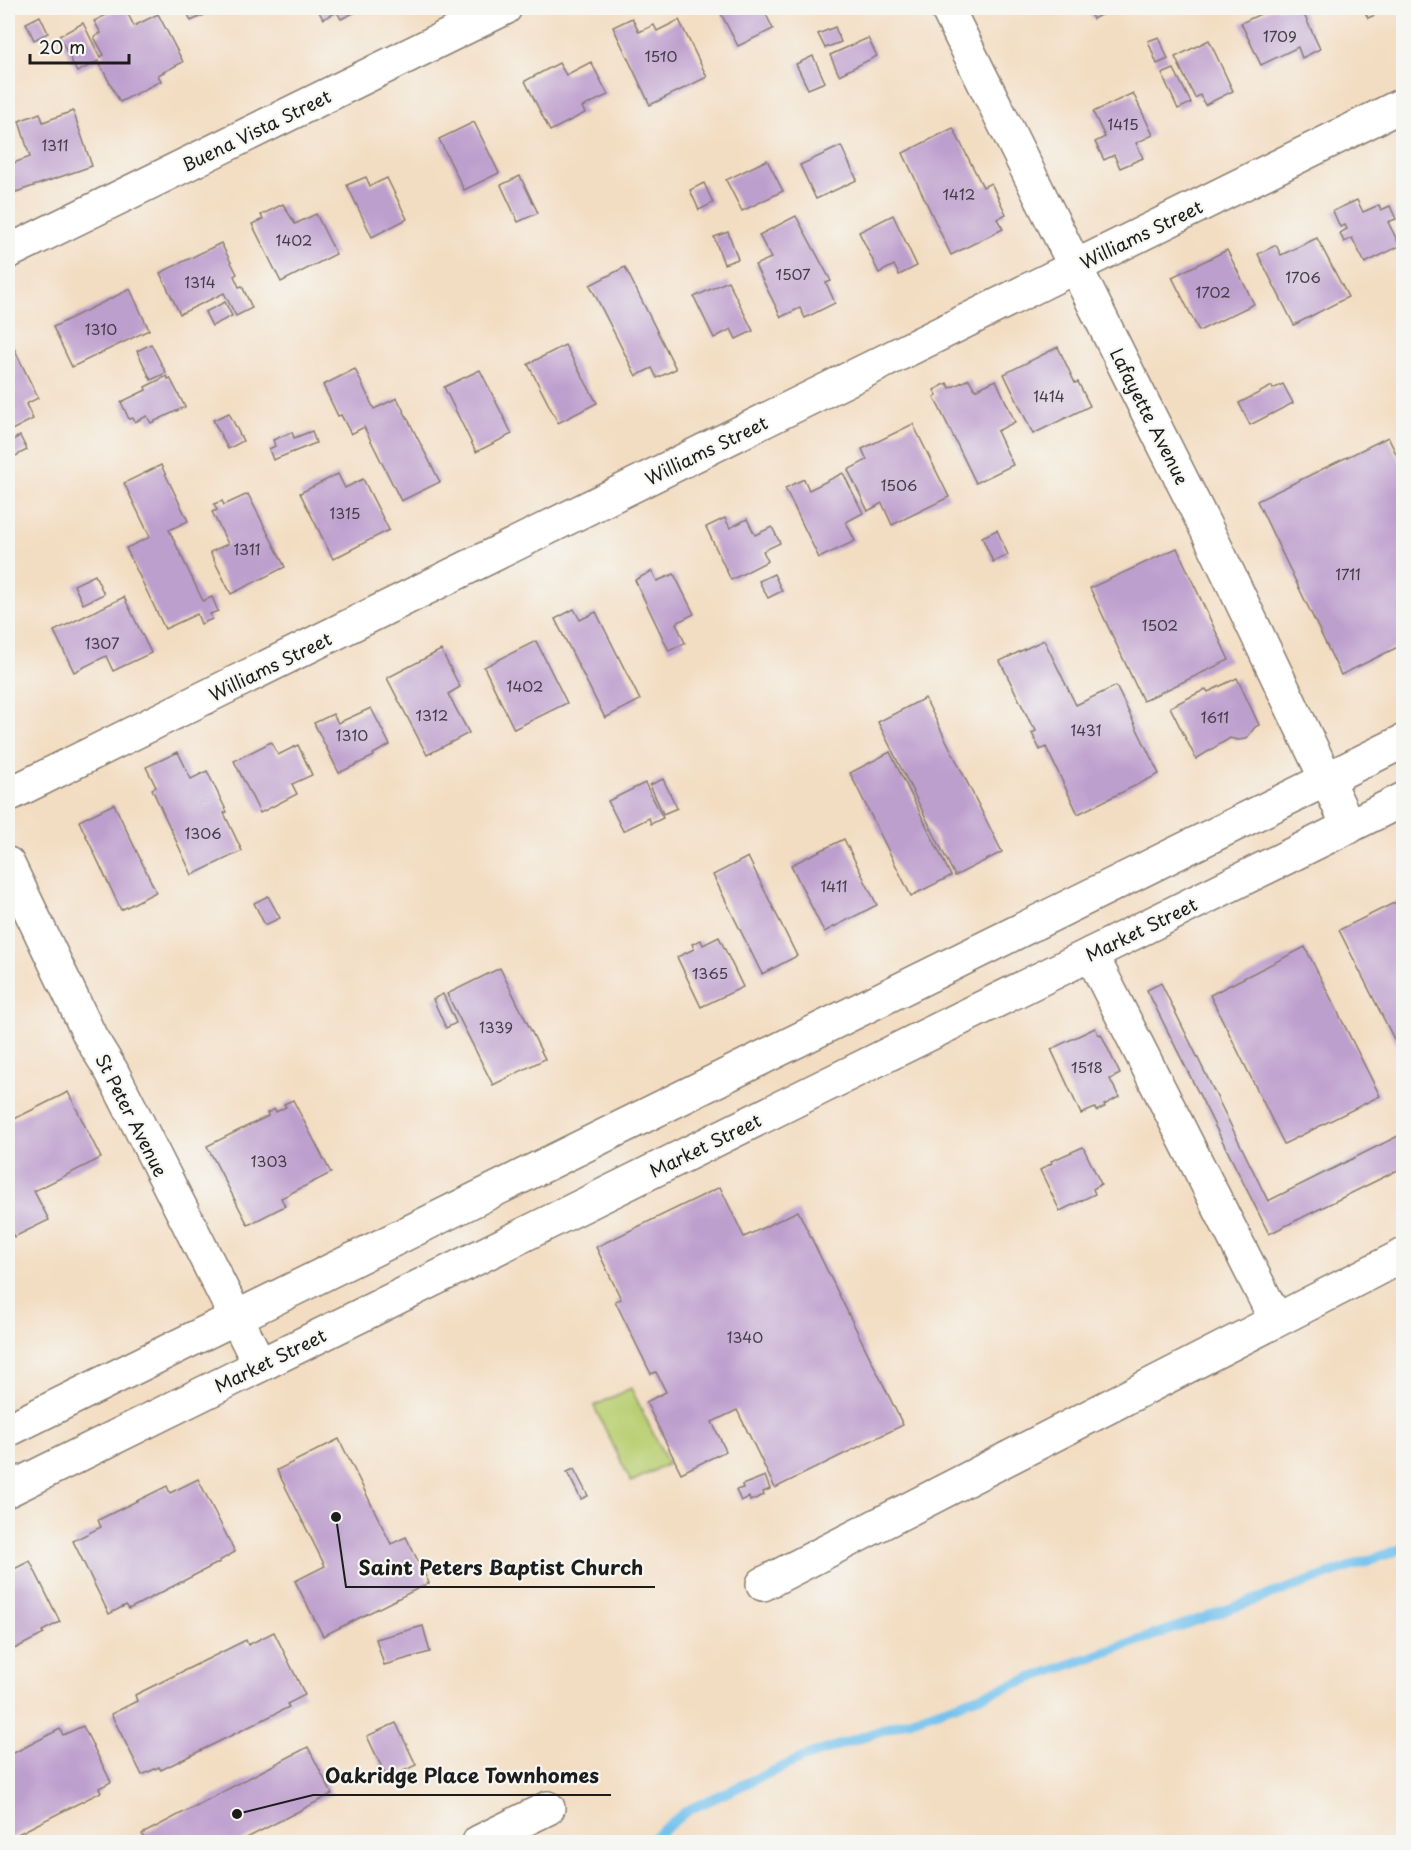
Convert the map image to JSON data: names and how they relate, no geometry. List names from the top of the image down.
{
  "streets": {
    "street": [
      "Buena Vista Street",
      "Williams Street",
      "Lafayette Avenue",
      "Market Street",
      "St Peter Avenue"
    ]
  },
  "crossings": [
    ["Williams Street", "Lafayette Avenue"],
    ["Lafayette Avenue", "Market Street"],
    ["Market Street", "St Peter Avenue"]
  ],
  "places": ["Saint Peters Baptist Church", "Oakridge Place Townhomes"],
  "house_numbers": [
    "1709",
    "1510",
    "1415",
    "1311",
    "1412",
    "1402",
    "1507",
    "1706",
    "1314",
    "1702",
    "1310",
    "1414",
    "1506",
    "1315",
    "1311",
    "1711",
    "1502",
    "1307",
    "1402",
    "1312",
    "1611",
    "1431",
    "1310",
    "1306",
    "1411",
    "1365",
    "1339",
    "1518",
    "1303",
    "1340"
  ],
  "scale_bar": "20 m"
}
